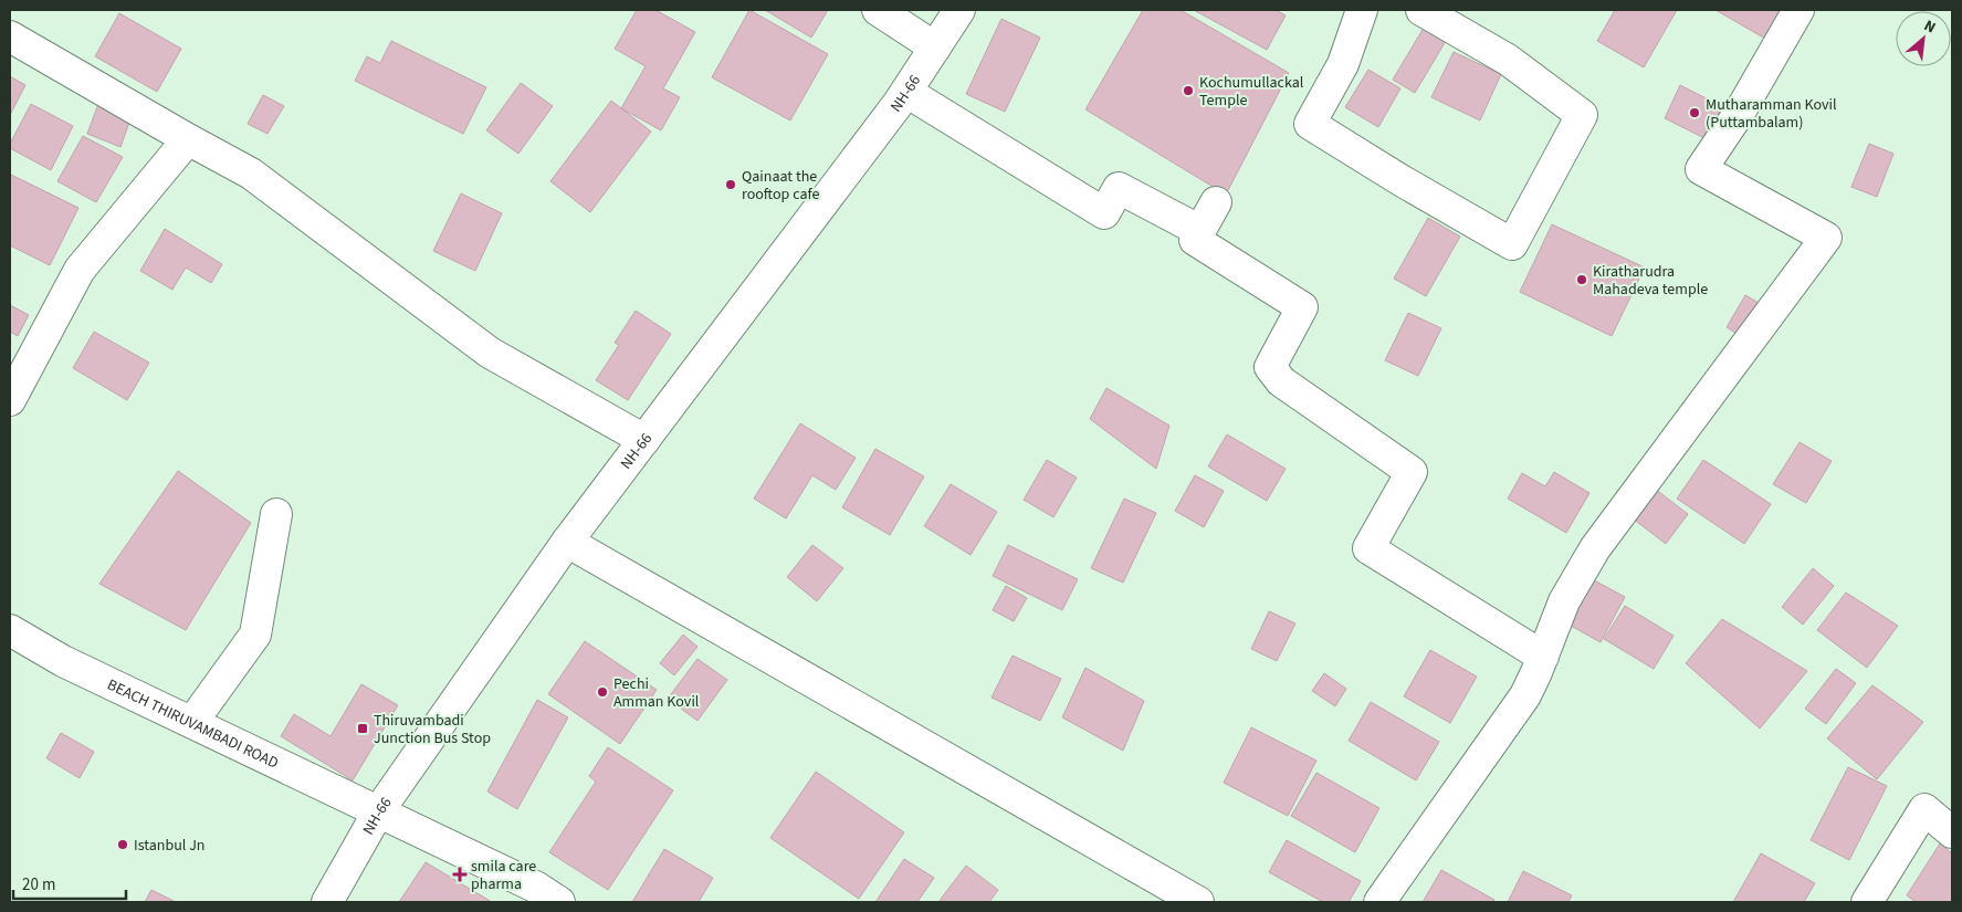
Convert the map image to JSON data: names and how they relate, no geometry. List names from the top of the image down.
{
  "streets": {
    "street": ["NH-66", "BEACH THIRUVAMBADI ROAD"]
  },
  "crossings": [
    ["NH-66", "BEACH THIRUVAMBADI ROAD"]
  ],
  "places": {
    "other": [
      "Kochumullackal Temple",
      "Mutharamman Kovil (Puttambalam)",
      "Qainaat the rooftop cafe",
      "Kiratharudra Mahadeva temple",
      "Pechi Amman Kovil",
      "Istanbul Jn"
    ],
    "transit": ["Thiruvambadi Junction Bus Stop"],
    "health": ["smila care pharma"]
  },
  "scale_bar": "20 m",
  "north": "top right"
}
